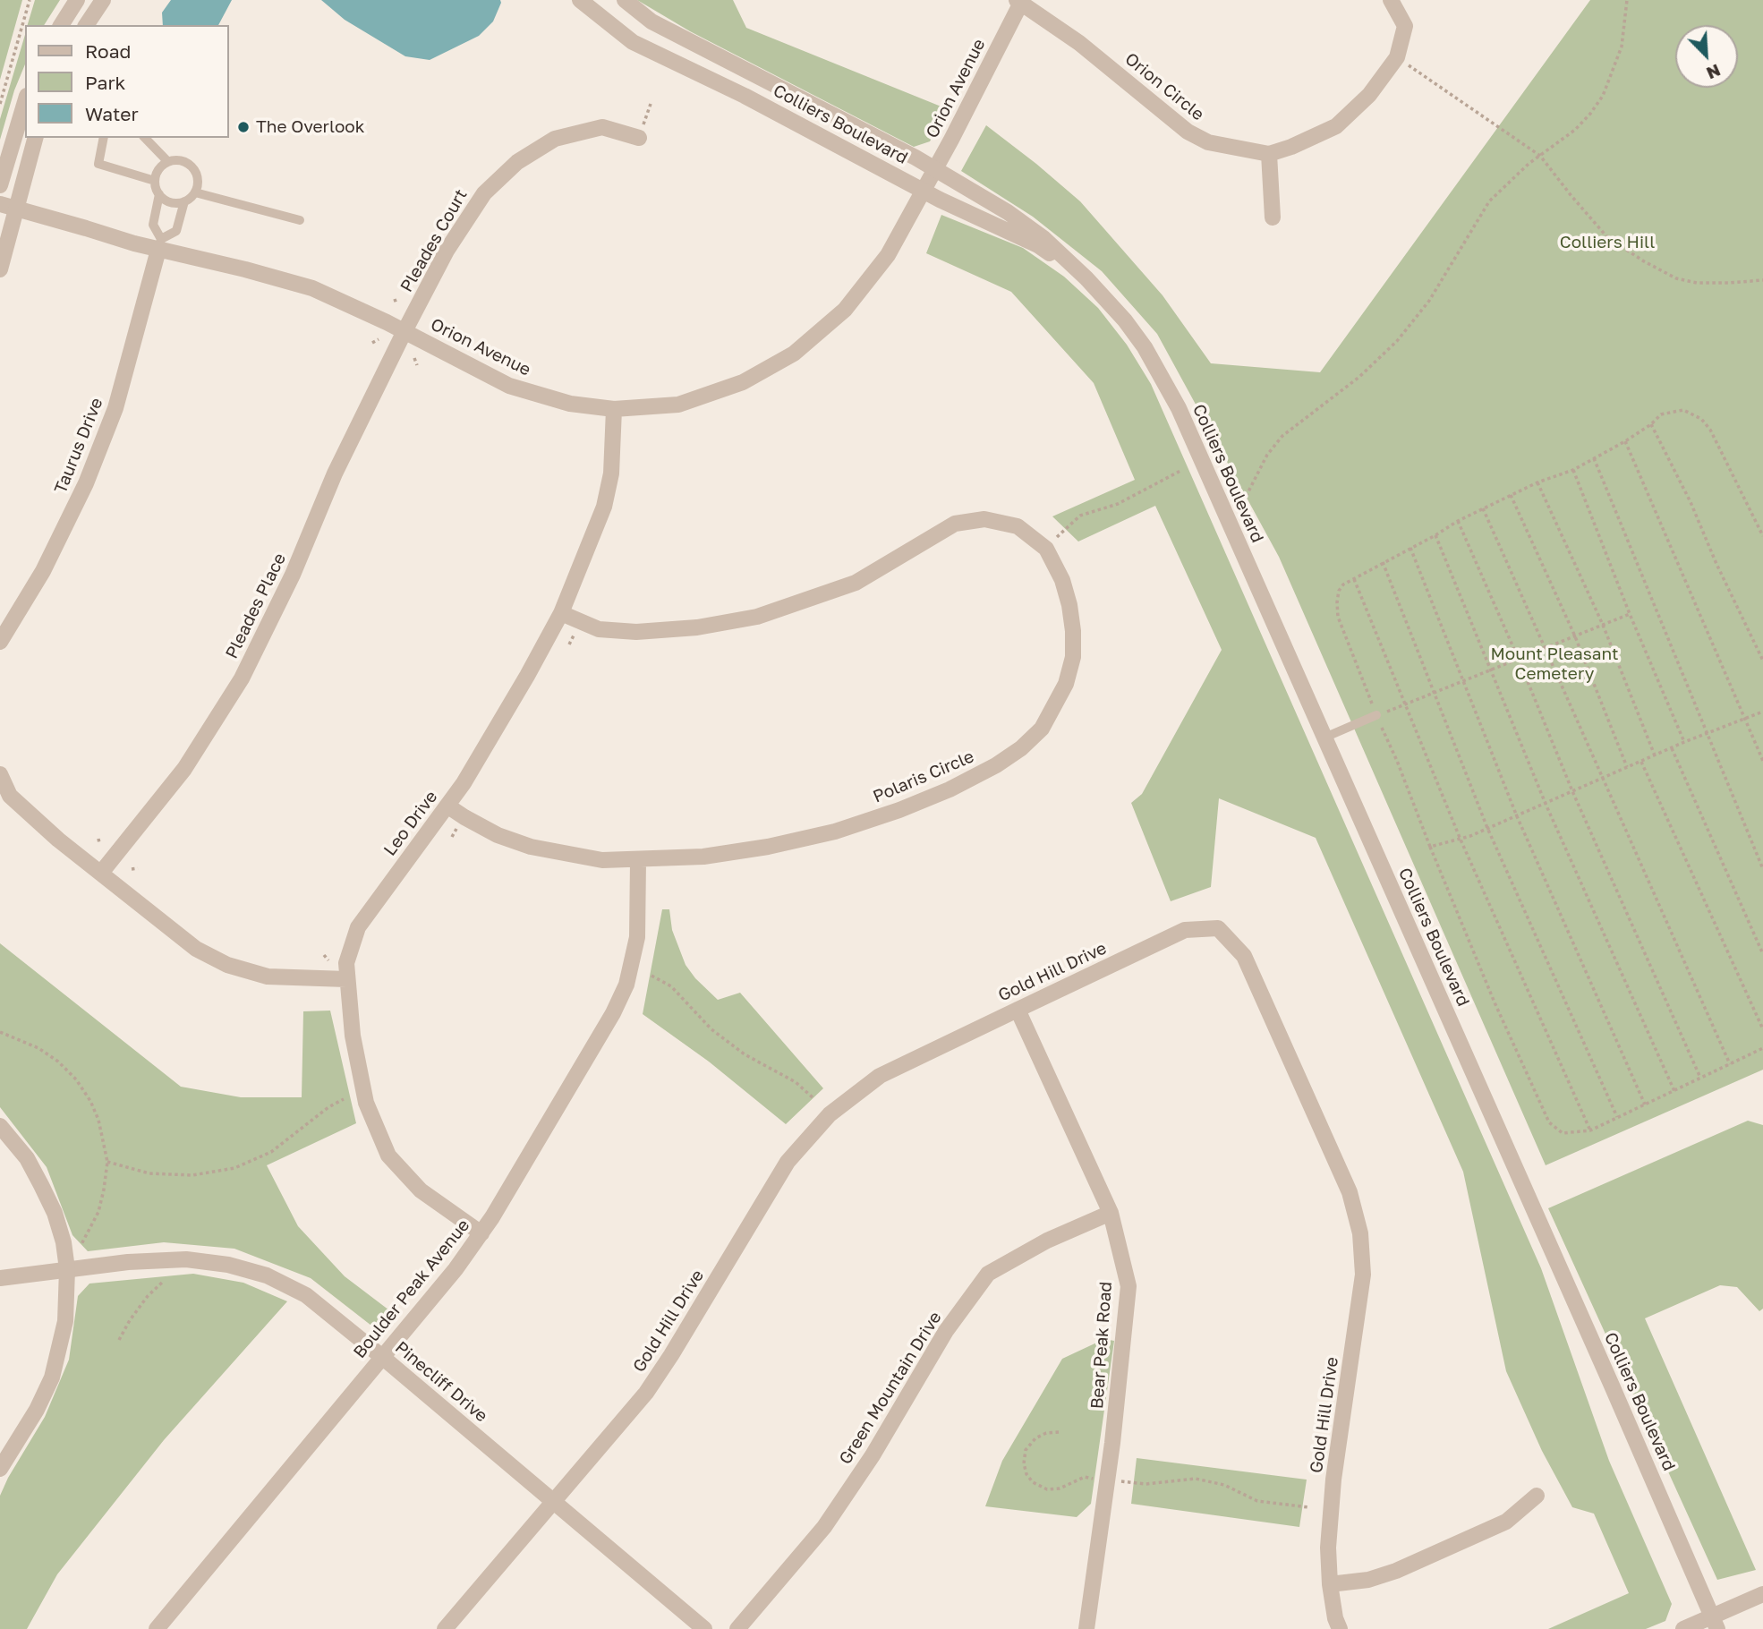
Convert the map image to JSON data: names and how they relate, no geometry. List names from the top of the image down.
{
  "streets": {
    "street": [
      "Orion Circle",
      "Orion Avenue",
      "Colliers Boulevard",
      "Pleades Court",
      "Taurus Drive",
      "Pleades Place",
      "Polaris Circle",
      "Leo Drive",
      "Gold Hill Drive",
      "Boulder Peak Avenue",
      "Bear Peak Road",
      "Pinecliff Drive",
      "Green Mountain Drive"
    ]
  },
  "crossings": [
    ["Orion Circle", "Orion Avenue"],
    ["Orion Avenue", "Colliers Boulevard"],
    ["Orion Avenue", "Pleades Court"],
    ["Orion Avenue", "Taurus Drive"],
    ["Orion Avenue", "Pleades Place"],
    ["Orion Avenue", "Leo Drive"],
    ["Pleades Court", "Pleades Place"],
    ["Polaris Circle", "Leo Drive"],
    ["Polaris Circle", "Boulder Peak Avenue"],
    ["Leo Drive", "Boulder Peak Avenue"],
    ["Gold Hill Drive", "Bear Peak Road"],
    ["Gold Hill Drive", "Pinecliff Drive"],
    ["Boulder Peak Avenue", "Pinecliff Drive"],
    ["Bear Peak Road", "Green Mountain Drive"]
  ],
  "parks": ["Colliers Hill", "Mount Pleasant Cemetery"],
  "places": ["The Overlook"],
  "legend": ["Road", "Park", "Water"],
  "north": "bottom right"
}
